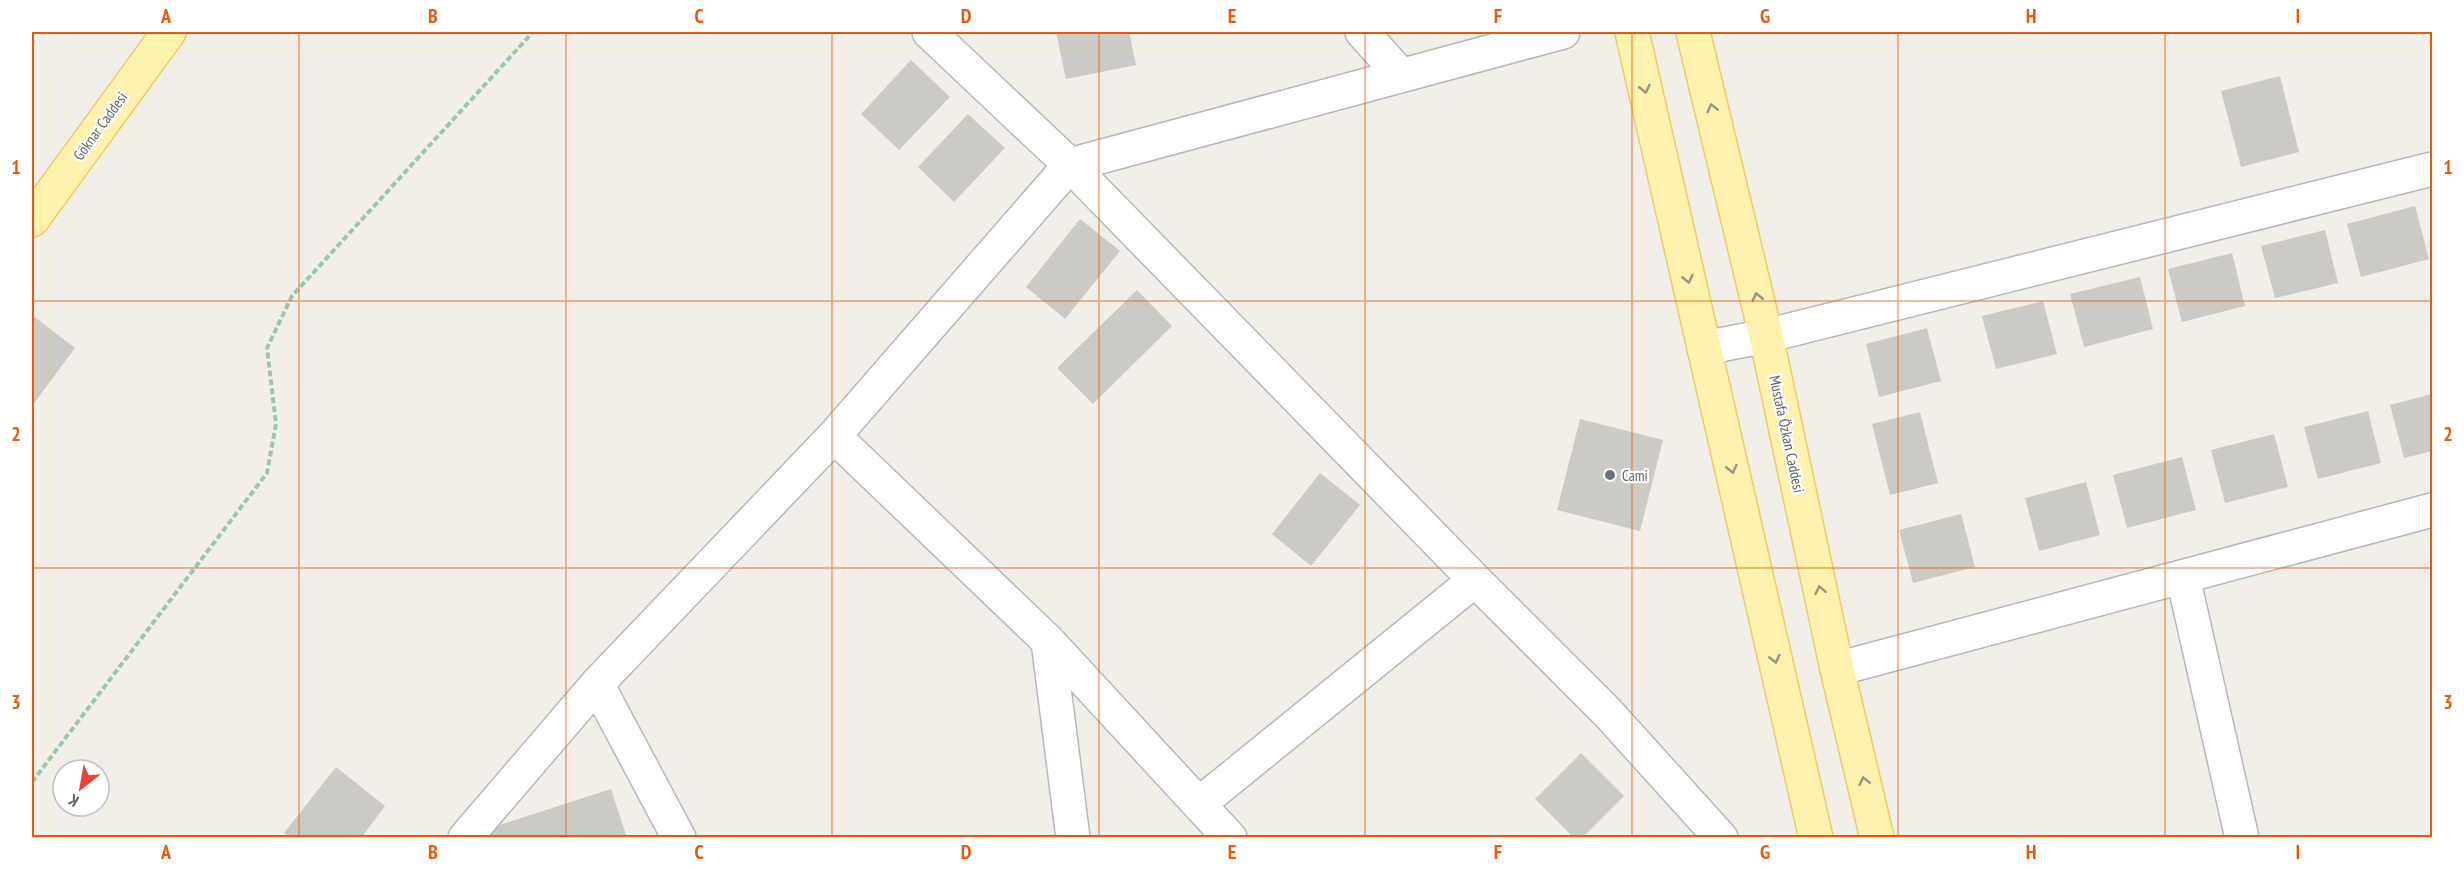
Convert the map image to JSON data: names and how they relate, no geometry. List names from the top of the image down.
{
  "streets": {
    "main road": ["Göknar Caddesi", "Mustafa Özkan Caddesi"]
  },
  "places": ["Cami"],
  "north": "bottom left",
  "grid": {
    "columns": [
      "A",
      "B",
      "C",
      "D",
      "E",
      "F",
      "G",
      "H",
      "I"
    ],
    "rows": ["1", "2", "3"]
  }
}
